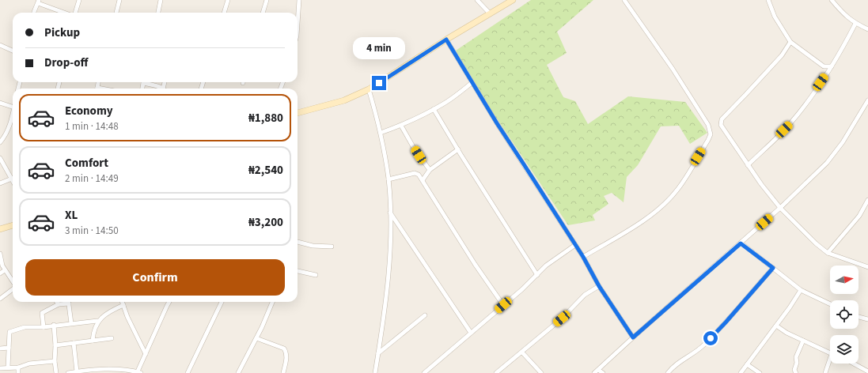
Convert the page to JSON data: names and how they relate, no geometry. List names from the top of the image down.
{
  "north": "right",
  "page": {
    "banner": ["Pickup", "Drop-off"],
    "bubble": "4 min",
    "list": [
      {
        "name": "Economy",
        "note": "1 min · 14:48",
        "value": "₦1,880"
      },
      {
        "name": "Comfort",
        "note": "2 min · 14:49",
        "value": "₦2,540"
      },
      {
        "name": "XL",
        "note": "3 min · 14:50",
        "value": "₦3,200"
      }
    ],
    "buttons": "Confirm"
  }
}
